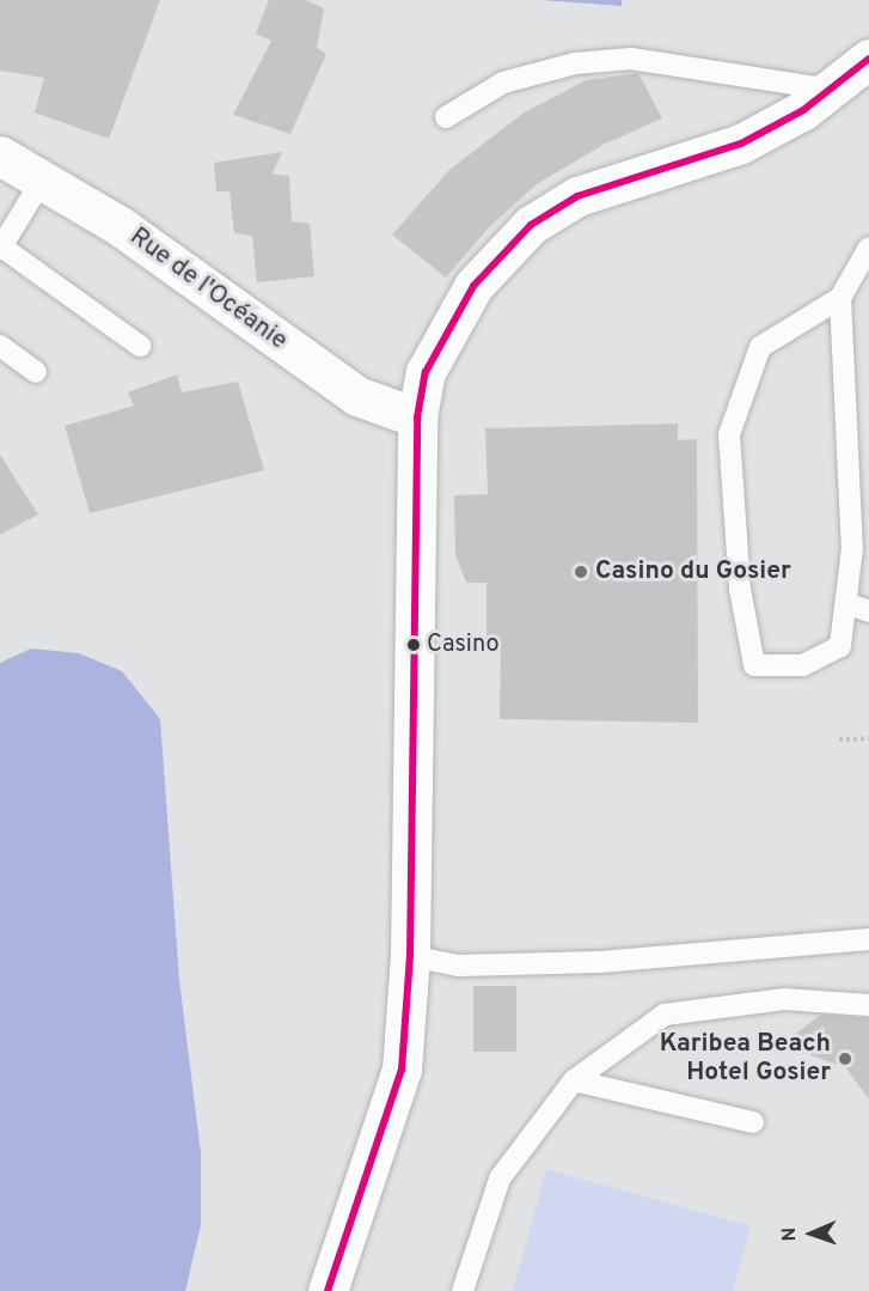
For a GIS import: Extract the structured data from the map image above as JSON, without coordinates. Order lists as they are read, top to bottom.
{
  "streets": {
    "street": ["Rue de l'Océanie"]
  },
  "places": ["Casino du Gosier", "Casino", "Karibea Beach Hotel Gosier"],
  "north": "left"
}
